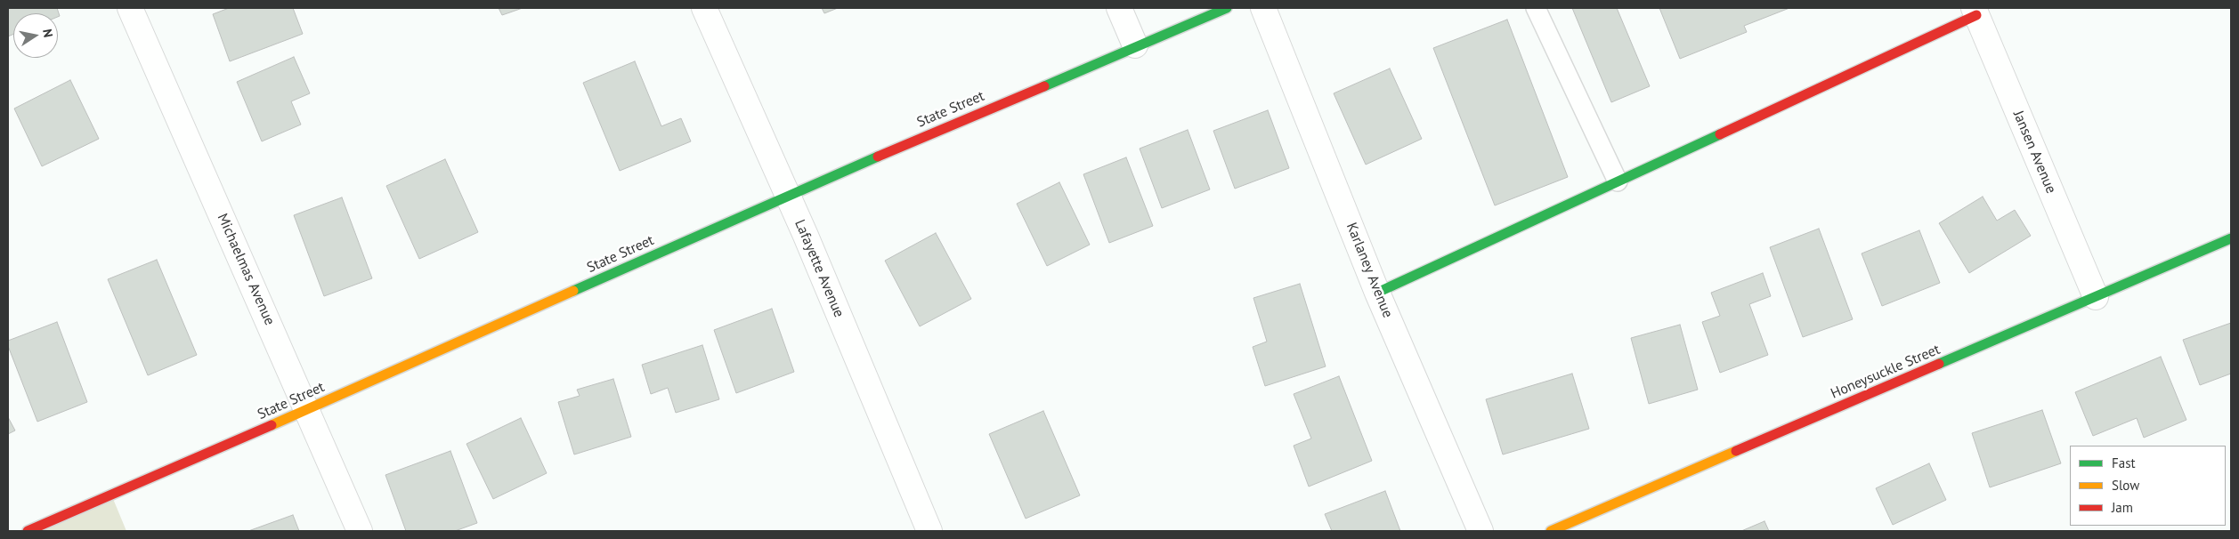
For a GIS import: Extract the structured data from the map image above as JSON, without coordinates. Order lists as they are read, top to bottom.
{
  "streets": {
    "street": [
      "State Street",
      "Jansen Avenue",
      "Lafayette Avenue",
      "Michaelmas Avenue",
      "Karlaney Avenue",
      "Honeysuckle Street"
    ]
  },
  "crossings": [
    ["State Street", "Lafayette Avenue"],
    ["State Street", "Michaelmas Avenue"],
    ["Jansen Avenue", "Honeysuckle Street"]
  ],
  "legend": ["Fast", "Slow", "Jam"],
  "north": "right"
}
